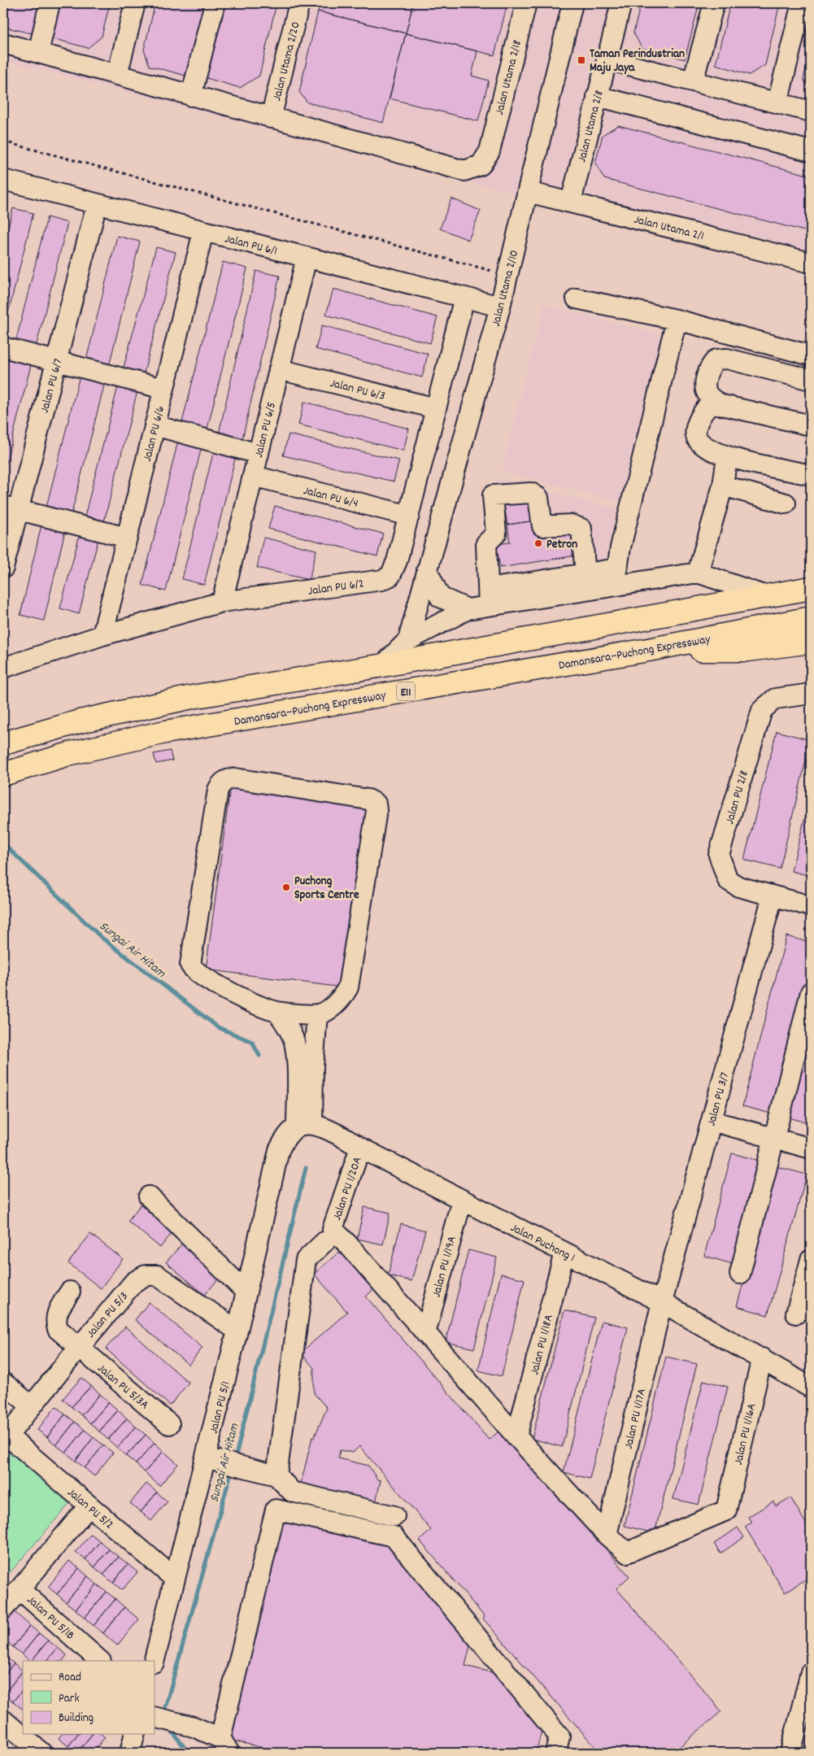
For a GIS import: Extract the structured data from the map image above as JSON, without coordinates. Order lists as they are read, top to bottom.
{
  "streets": {
    "highway": ["Damansara–Puchong Expressway", "E11"],
    "street": [
      "Jalan Utama 2/20",
      "Jalan Utama 2/18",
      "Jalan Utama 2/8",
      "Jalan Utama 2/1",
      "Jalan PU 6/1",
      "Jalan Utama 2/10",
      "Jalan PU 6/7",
      "Jalan PU 6/3",
      "Jalan PU 6/5",
      "Jalan PU 6/6",
      "Jalan PU 6/4",
      "Jalan PU 6/2",
      "Jalan PU 2/8",
      "Jalan PU 3/7",
      "Jalan PU 1/20A",
      "Jalan Puchong 1",
      "Jalan PU 1/19A",
      "Jalan PU 5/3",
      "Jalan PU 1/18A",
      "Jalan PU 5/3A",
      "Jalan PU 5/1",
      "Jalan PU 1/17A",
      "Jalan PU 1/16A",
      "Jalan PU 5/2",
      "Jalan PU 5/1B"
    ]
  },
  "crossings": [
    ["Jalan Utama 2/20", "Jalan Utama 2/18"],
    ["Jalan Utama 2/8", "Jalan Utama 2/1"],
    ["Jalan Utama 2/1", "Jalan Utama 2/10"],
    ["Jalan PU 6/1", "Jalan Utama 2/10"],
    ["Jalan PU 6/1", "Jalan PU 6/7"],
    ["Jalan PU 6/1", "Jalan PU 6/5"],
    ["Jalan PU 6/1", "Jalan PU 6/6"],
    ["Jalan PU 6/1", "Jalan PU 6/2"],
    ["Jalan PU 6/3", "Jalan PU 6/5"],
    ["Jalan PU 6/3", "Jalan PU 6/2"],
    ["Jalan PU 6/5", "Jalan PU 6/4"],
    ["Jalan PU 6/5", "Jalan PU 6/2"],
    ["Jalan PU 6/6", "Jalan PU 6/2"],
    ["Jalan PU 6/4", "Jalan PU 6/2"],
    ["Jalan PU 2/8", "Jalan PU 3/7"],
    ["Jalan PU 3/7", "Jalan Puchong 1"],
    ["Jalan PU 3/7", "Jalan PU 1/17A"],
    ["Jalan PU 1/20A", "Jalan Puchong 1"],
    ["Jalan Puchong 1", "Jalan PU 1/19A"],
    ["Jalan Puchong 1", "Jalan PU 1/18A"],
    ["Jalan Puchong 1", "Jalan PU 5/1"],
    ["Jalan Puchong 1", "Jalan PU 1/17A"],
    ["Jalan Puchong 1", "Jalan PU 1/16A"],
    ["Jalan PU 5/3", "Jalan PU 5/3A"],
    ["Jalan PU 5/3", "Jalan PU 5/1"],
    ["Jalan PU 5/3", "Jalan PU 5/2"],
    ["Jalan PU 5/1", "Jalan PU 5/2"],
    ["Jalan PU 1/17A", "Jalan PU 1/16A"]
  ],
  "water": ["Sungai Air Hitam"],
  "places": {
    "transit": ["Taman Perindustrian Maju Jaya"],
    "other": ["Petron", "Puchong Sports Centre"]
  },
  "legend": ["Road", "Park", "Building"]
}
